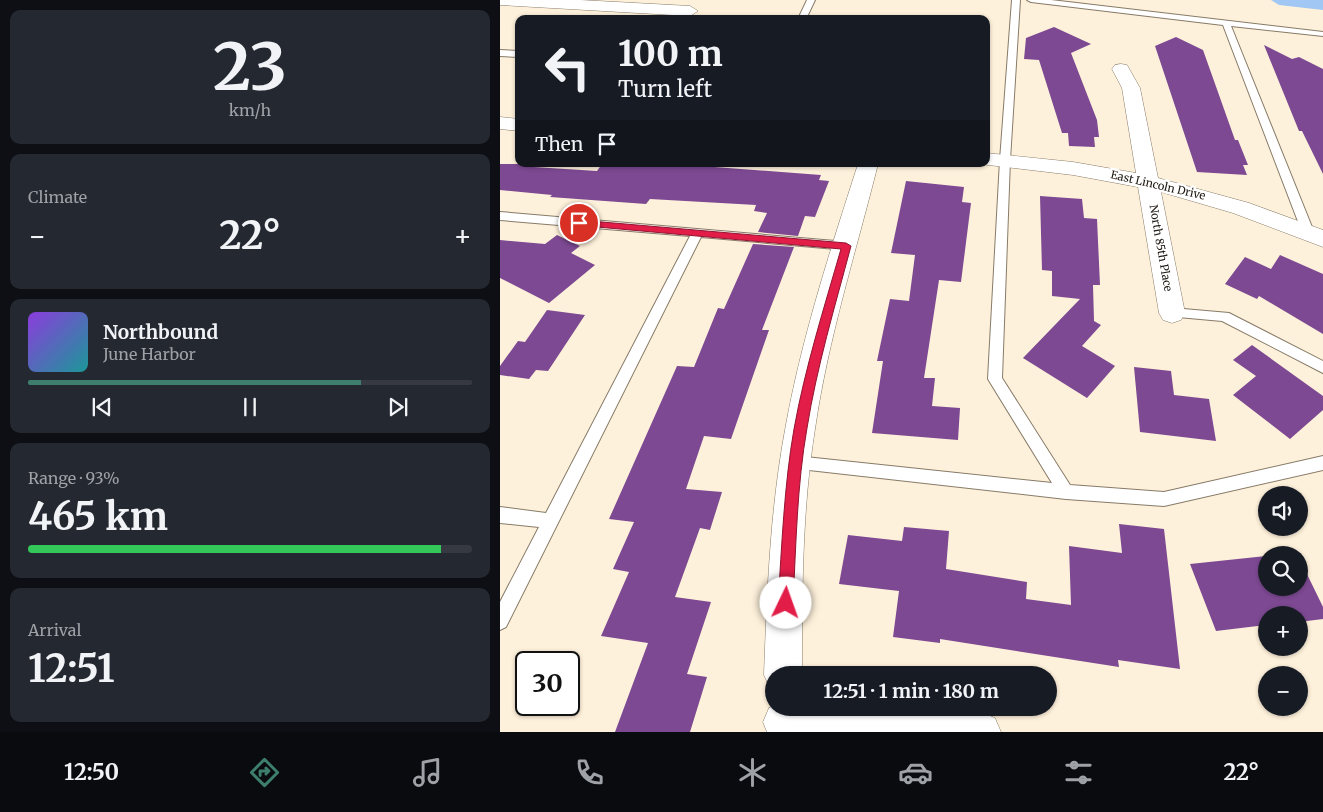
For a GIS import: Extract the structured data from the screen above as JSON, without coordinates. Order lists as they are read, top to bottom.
{
  "streets": {
    "street": ["East Lincoln Drive", "North 85th Place"]
  },
  "crossings": [
    ["East Lincoln Drive", "North 85th Place"]
  ],
  "page": {
    "tile": [
      ["23", "km/h"],
      "Climate",
      ["Range · 93%", "465 km"],
      ["Arrival", "12:51"]
    ],
    "turn": ["100 m", "Turn left"],
    "then": "Then",
    "heat": ["−", "22°", "+"],
    "song": ["Northbound", "June Harbor"],
    "map_buttons": ["+", "−"],
    "limit": "30",
    "trip": "12:51 · 1 min · 180 m",
    "tabs": ["12:50", "22°"]
  }
}
